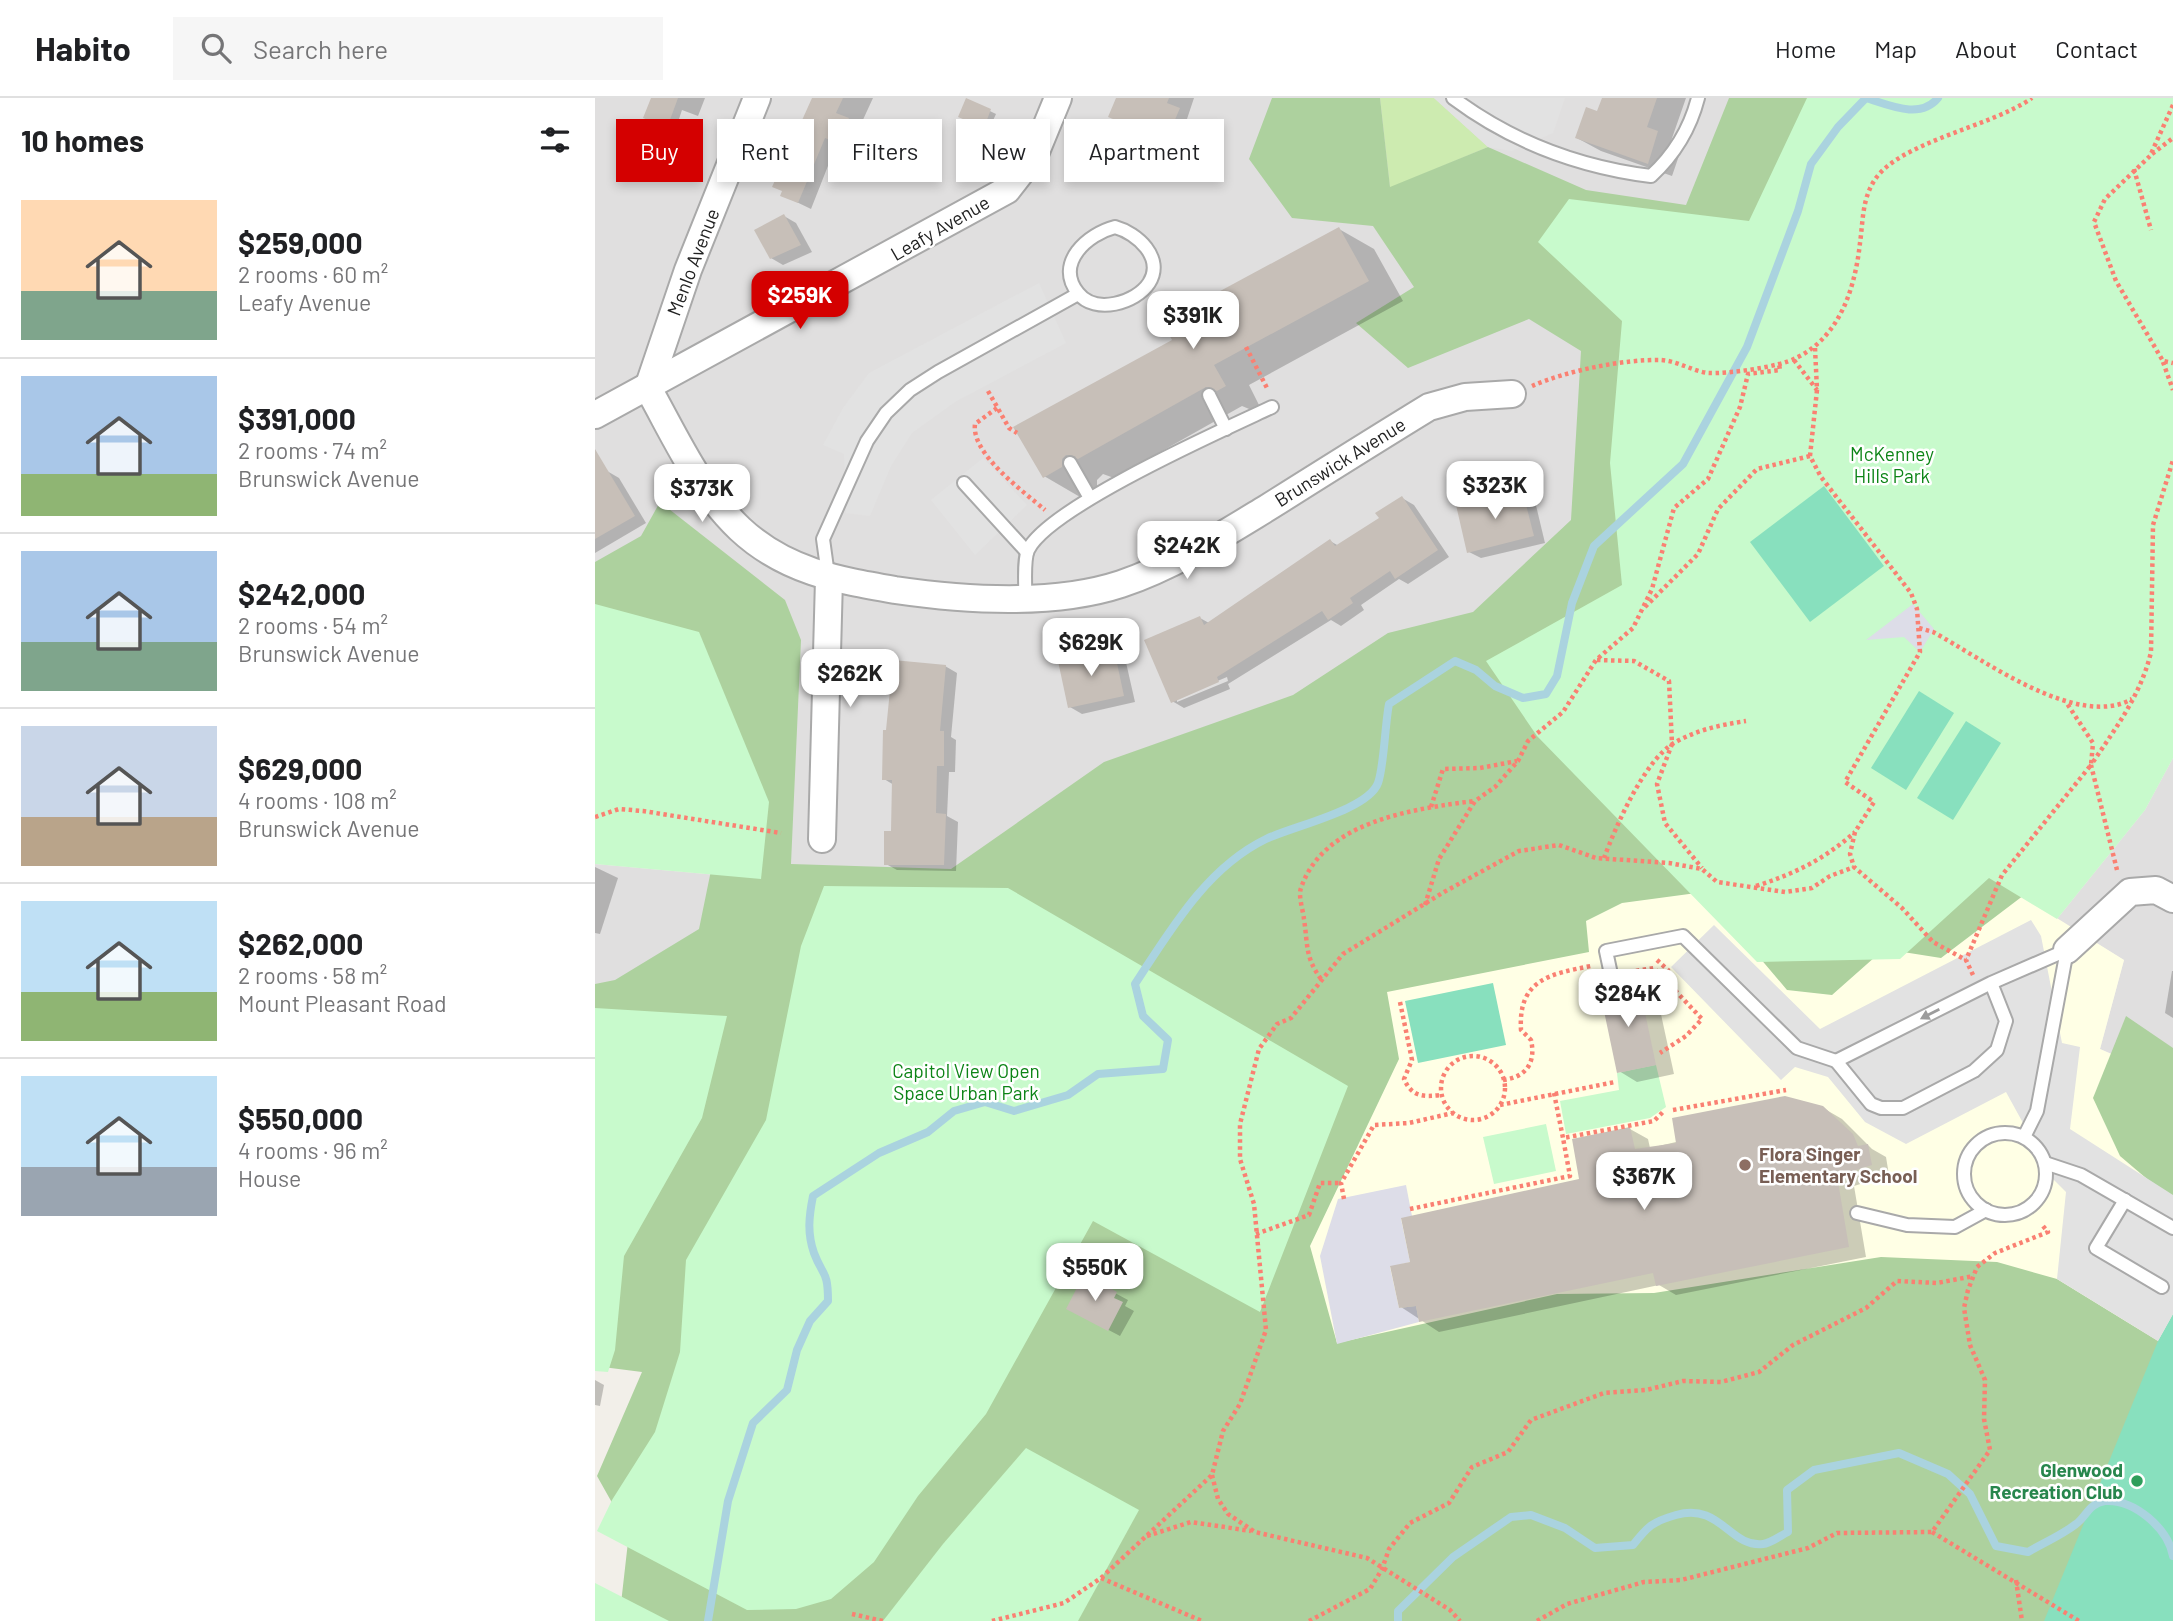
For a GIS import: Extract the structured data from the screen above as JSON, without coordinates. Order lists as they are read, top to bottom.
{
  "streets": {
    "street": ["Leafy Avenue", "Menlo Avenue", "Brunswick Avenue"]
  },
  "crossings": [
    ["Leafy Avenue", "Menlo Avenue"],
    ["Leafy Avenue", "Brunswick Avenue"],
    ["Menlo Avenue", "Brunswick Avenue"]
  ],
  "parks": ["McKenney Hills Park", "Capitol View Open Space Urban Park"],
  "places": ["Flora Singer Elementary School", "Glenwood Recreation Club"],
  "page": {
    "header": "Habito",
    "search": "Search here",
    "nav": [
      "Home",
      "Map",
      "About",
      "Contact"
    ],
    "heading": "10 homes",
    "chip": [
      "Buy",
      "Rent",
      "Filters",
      "New",
      "Apartment"
    ],
    "list": [
      {
        "name": "$259,000",
        "note": "2 rooms · 60 m² · Leafy Avenue"
      },
      {
        "name": "$391,000",
        "note": "2 rooms · 74 m² · Brunswick Avenue"
      },
      {
        "name": "$242,000",
        "note": "2 rooms · 54 m² · Brunswick Avenue"
      },
      {
        "name": "$629,000",
        "note": "4 rooms · 108 m² · Brunswick Avenue"
      },
      {
        "name": "$262,000",
        "note": "2 rooms · 58 m² · Mount Pleasant Road"
      },
      {
        "name": "$550,000",
        "note": "4 rooms · 96 m² · House"
      }
    ],
    "price": [
      "$259K",
      "$391K",
      "$323K",
      "$373K",
      "$242K",
      "$629K",
      "$262K",
      "$284K",
      "$367K",
      "$550K"
    ]
  }
}
